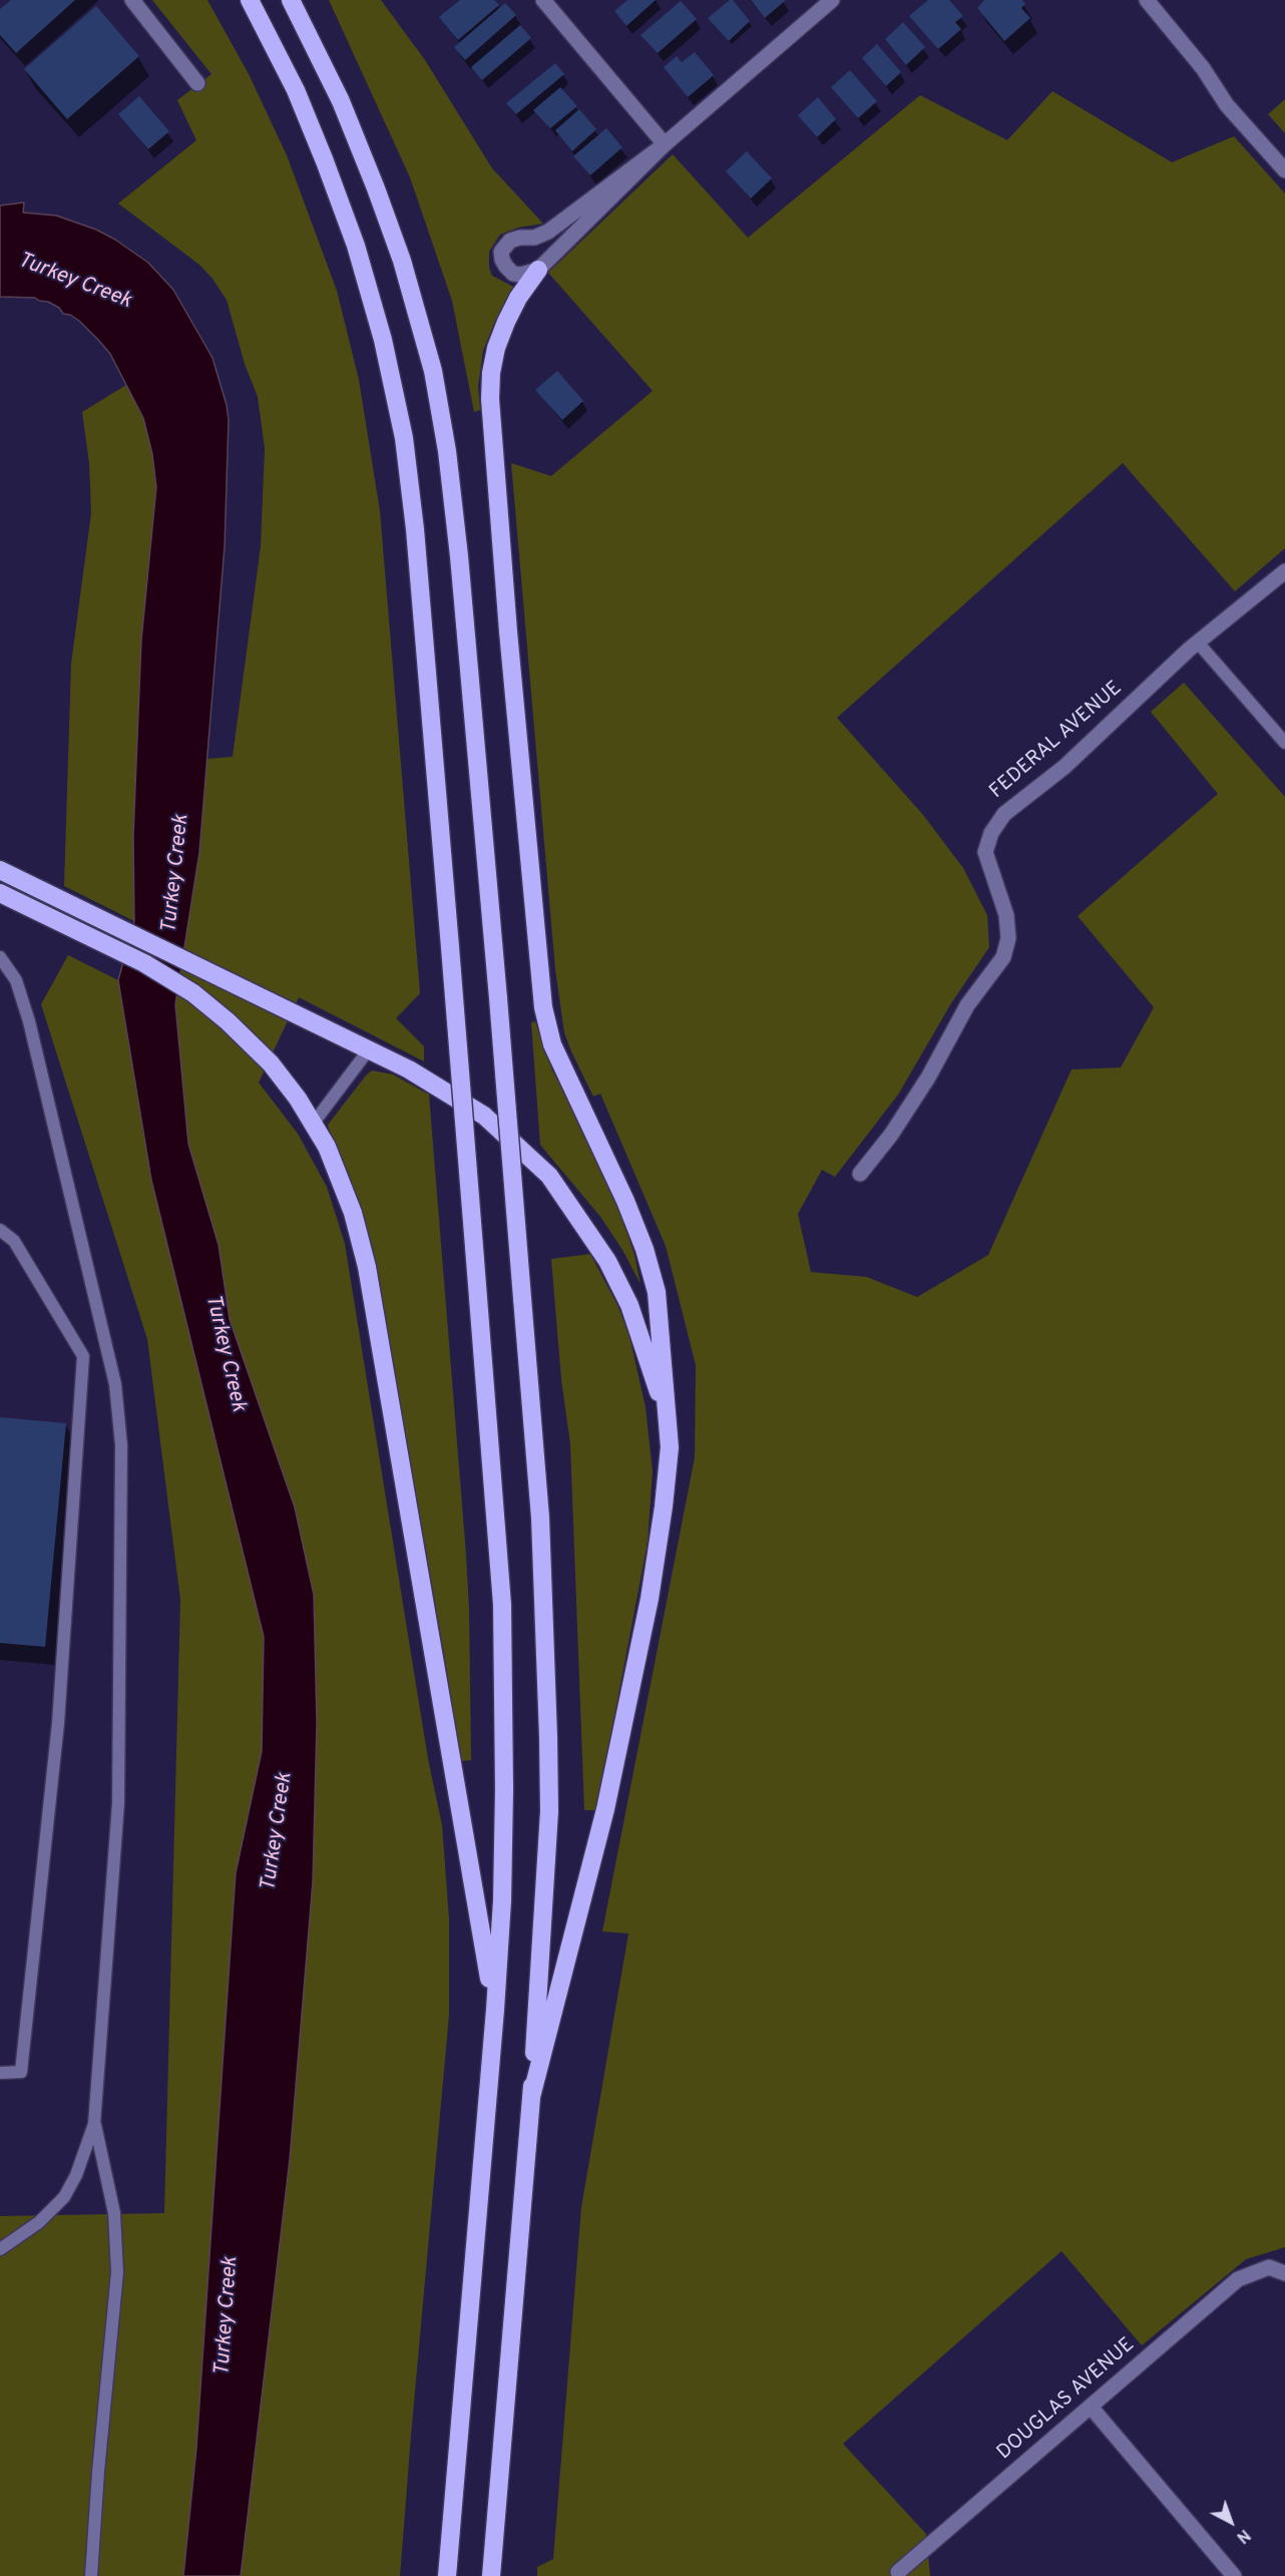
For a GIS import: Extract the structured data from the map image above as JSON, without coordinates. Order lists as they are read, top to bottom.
{
  "streets": {
    "street": ["FEDERAL AVENUE", "DOUGLAS AVENUE"]
  },
  "water": ["Turkey Creek"],
  "north": "bottom right"
}
